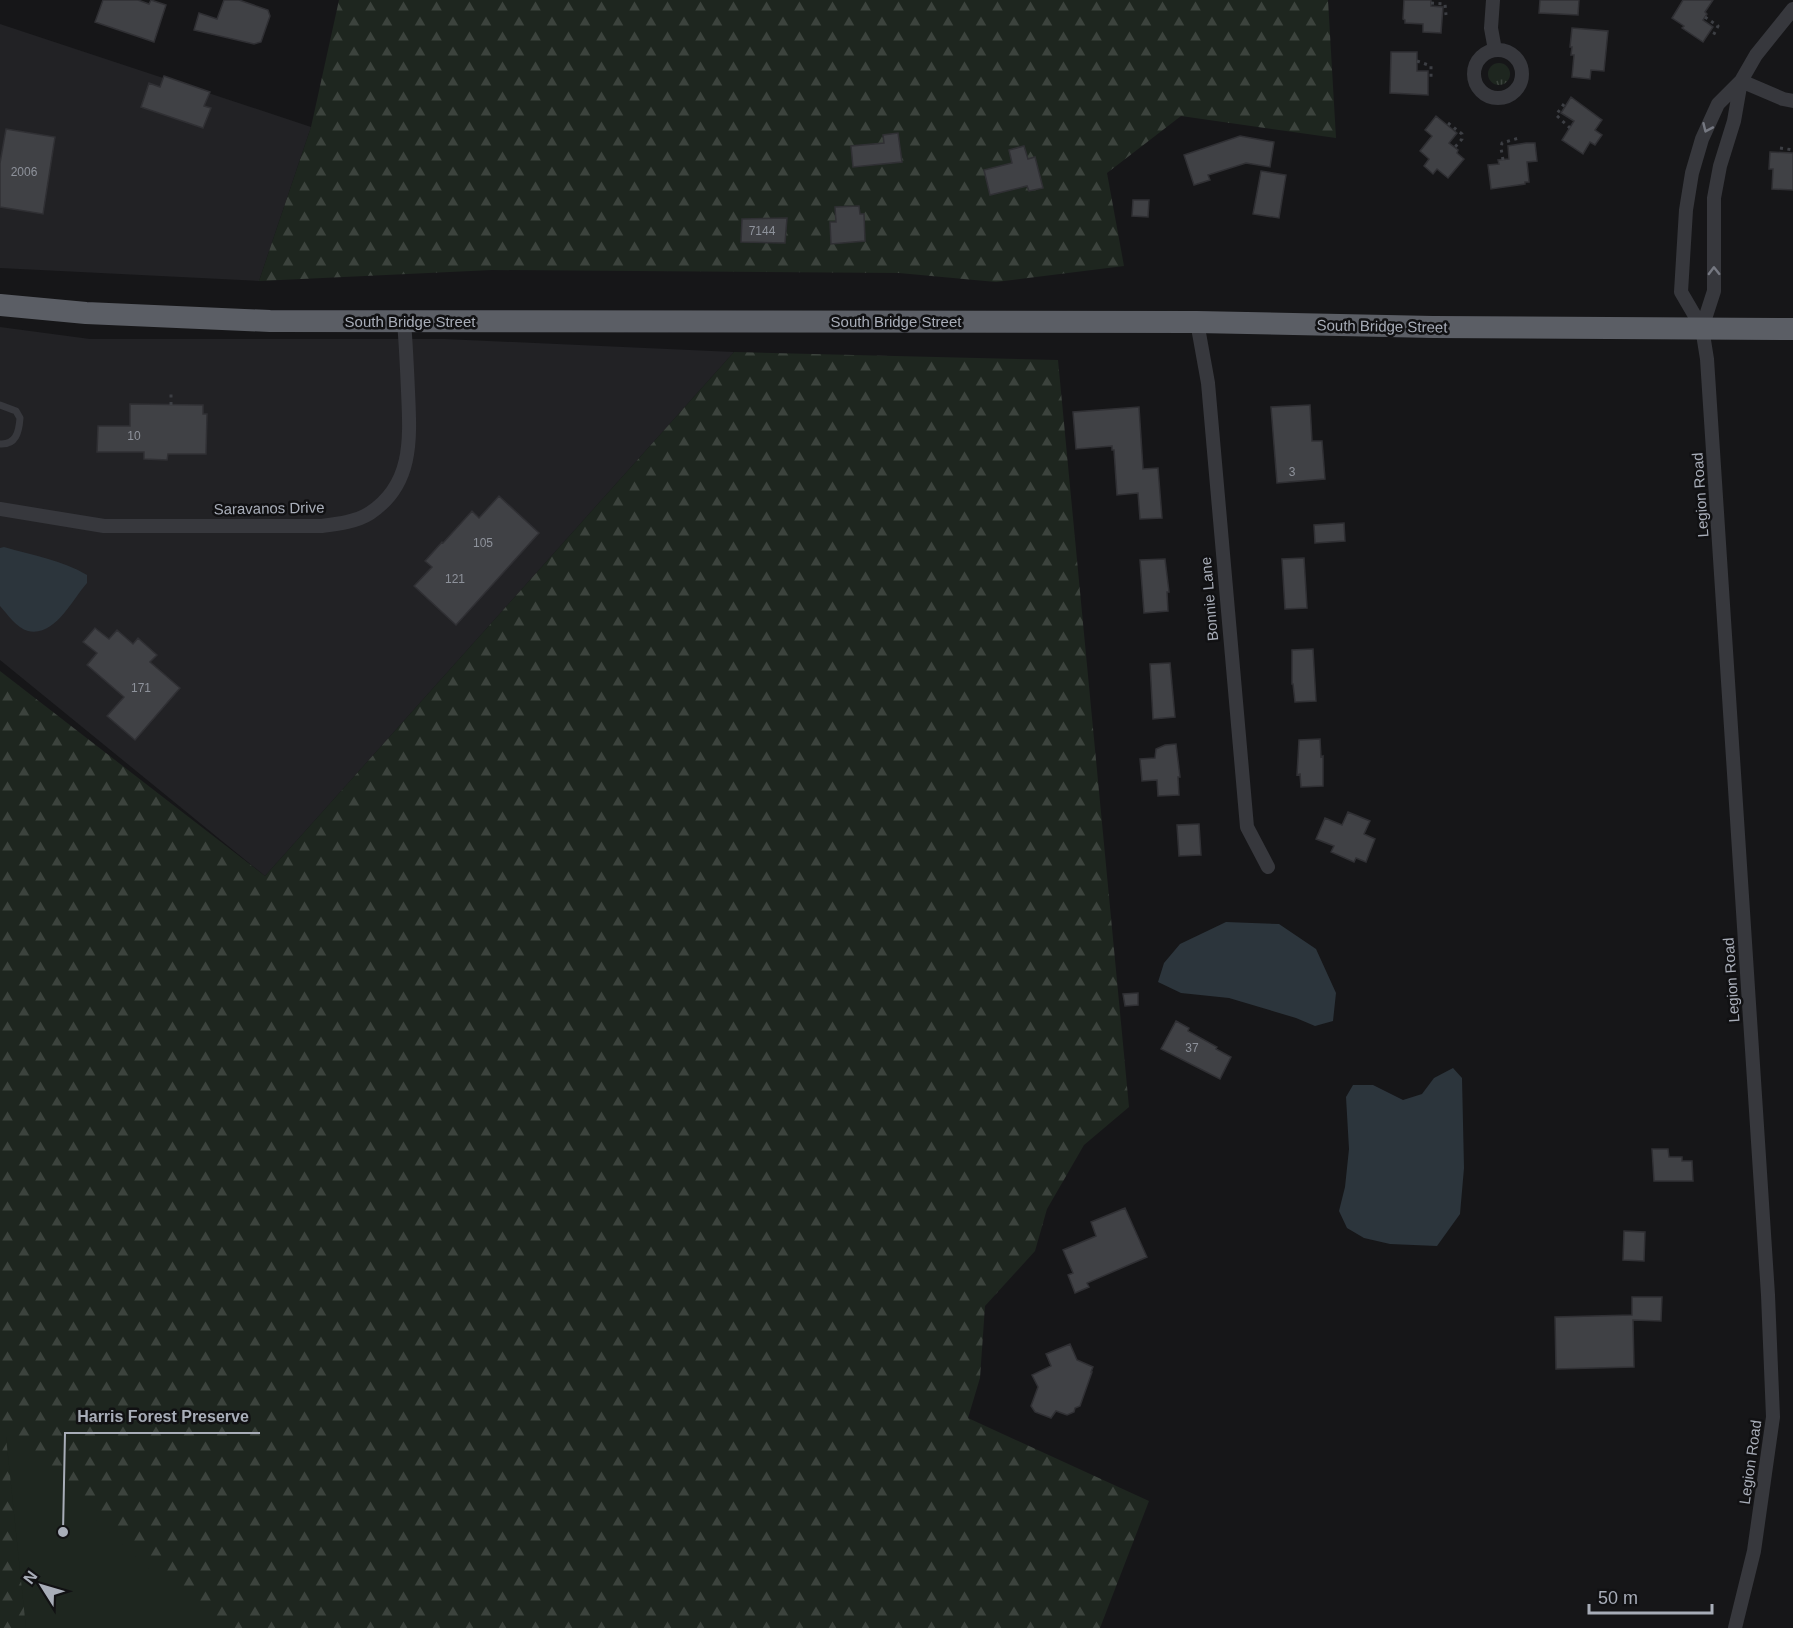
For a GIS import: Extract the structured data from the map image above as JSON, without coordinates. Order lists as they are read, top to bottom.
{
  "streets": {
    "highway": ["South Bridge Street"],
    "street": ["Legion Road", "Saravanos Drive", "Bonnie Lane"]
  },
  "crossings": [
    ["South Bridge Street", "Legion Road"],
    ["South Bridge Street", "Saravanos Drive"],
    ["South Bridge Street", "Bonnie Lane"]
  ],
  "places": ["Harris Forest Preserve"],
  "house_numbers": [
    "2006",
    "7144",
    "10",
    "3",
    "105",
    "121",
    "171",
    "37"
  ],
  "scale_bar": "50 m",
  "north": "top left"
}
